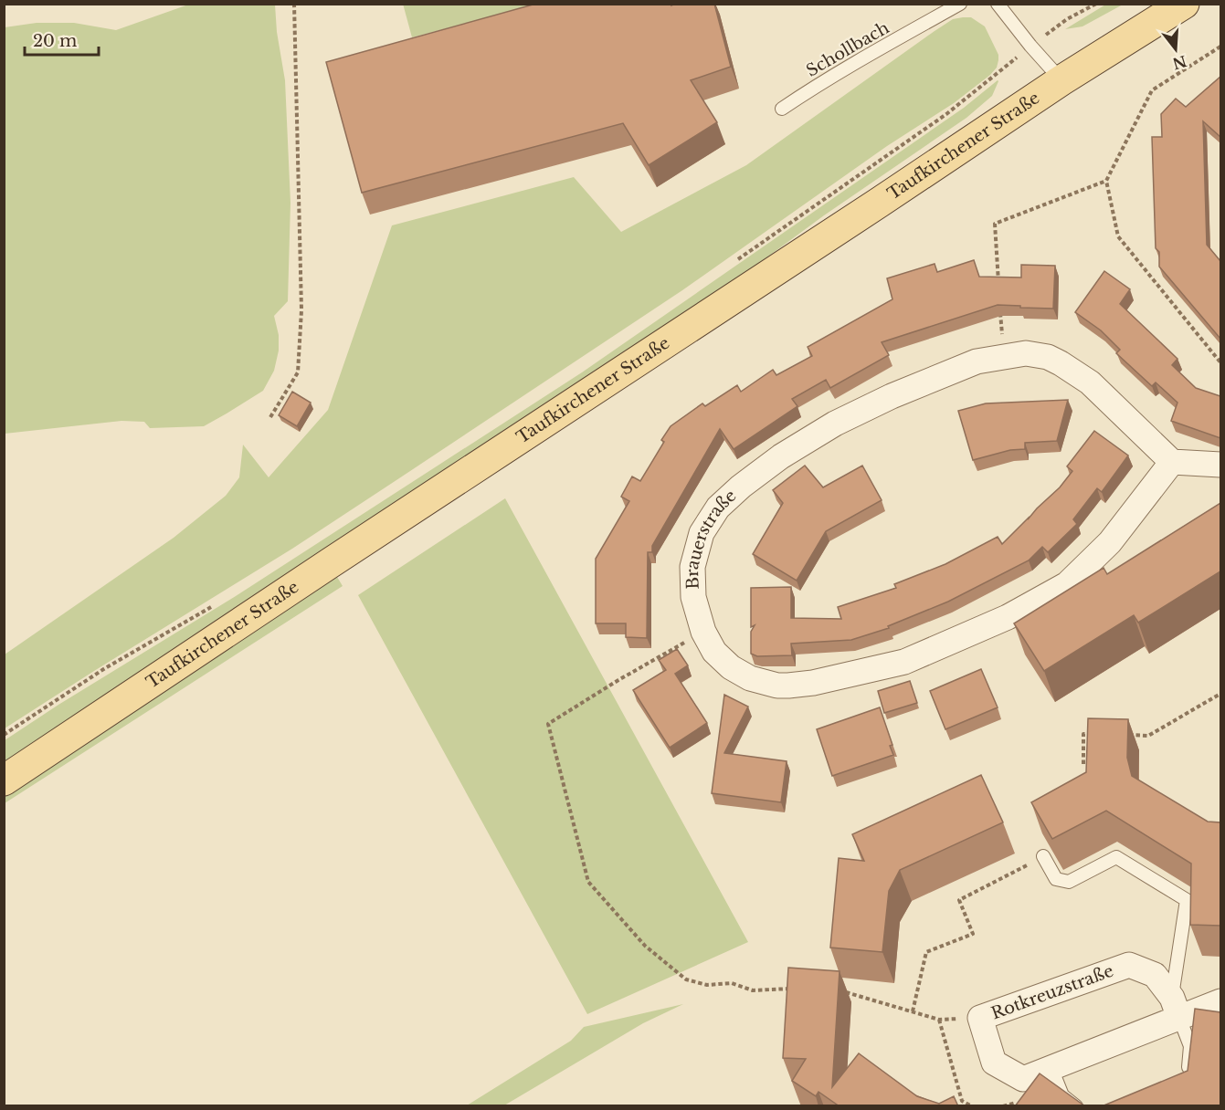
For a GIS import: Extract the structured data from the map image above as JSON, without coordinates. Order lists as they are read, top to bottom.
{
  "streets": {
    "main road": ["Taufkirchener Straße"],
    "street": ["Brauerstraße", "Rotkreuzstraße"],
    "lane": ["Schollbach"]
  },
  "scale_bar": "20 m",
  "north": "bottom"
}
